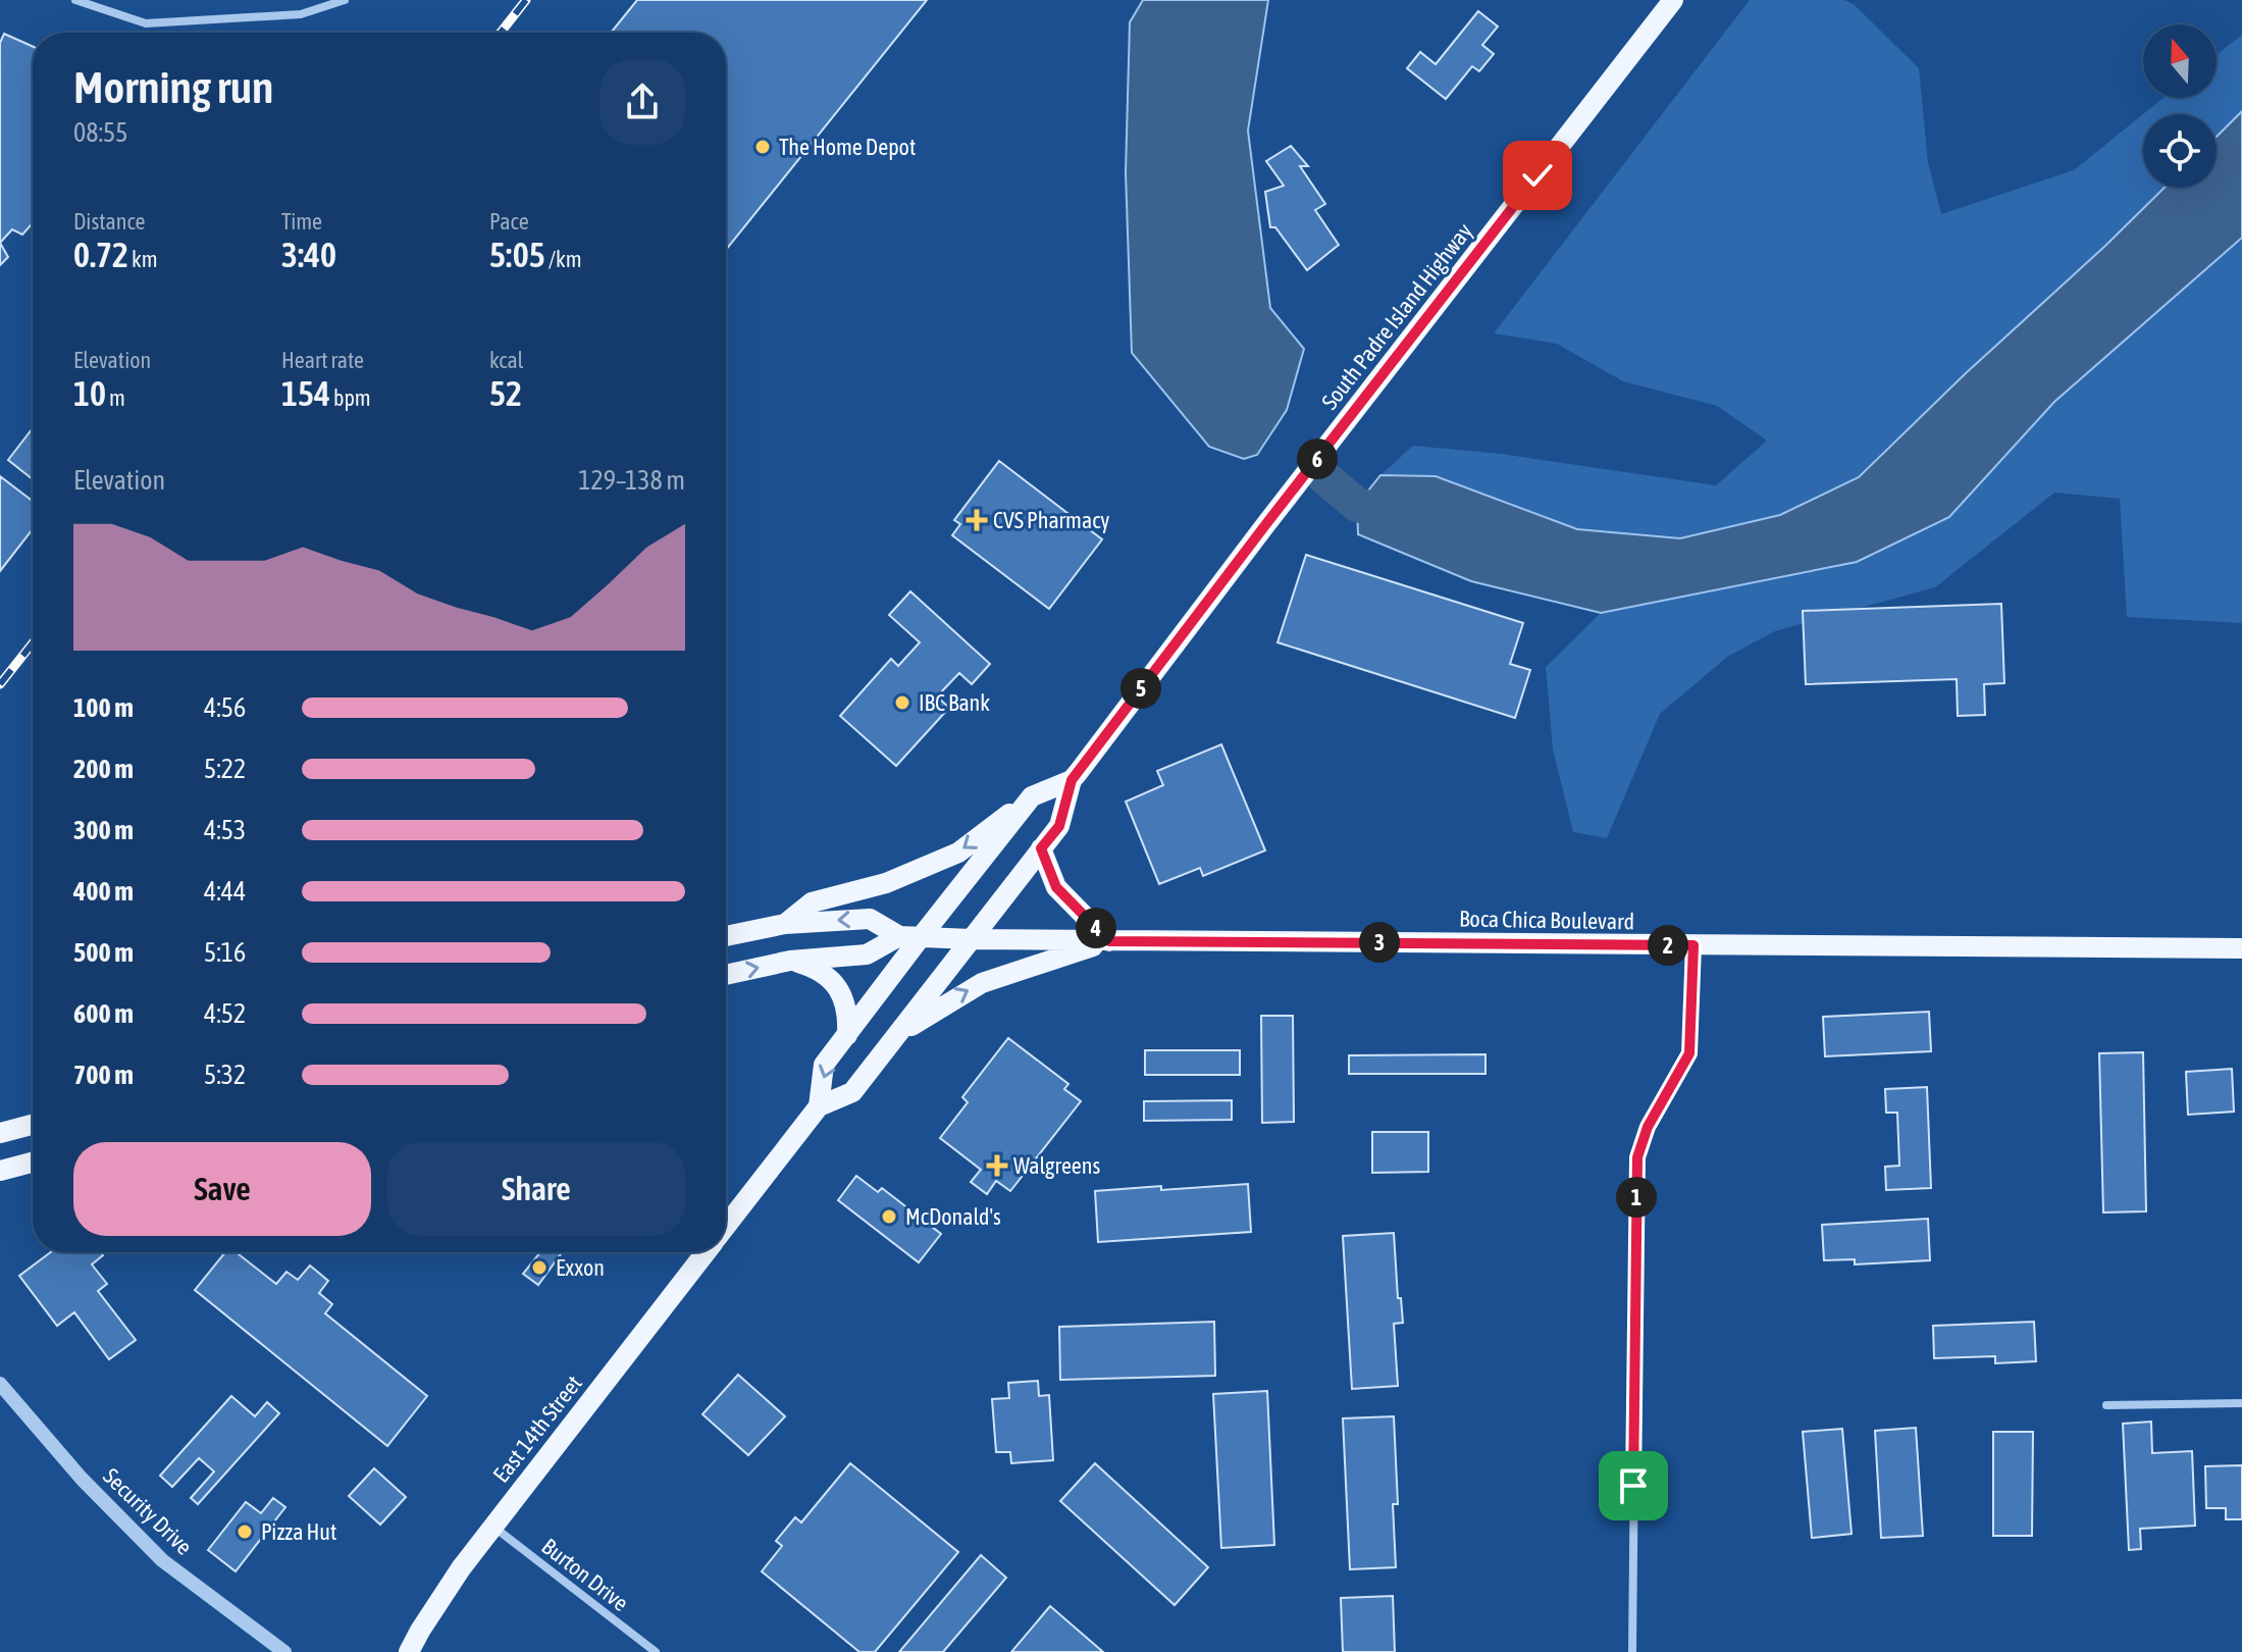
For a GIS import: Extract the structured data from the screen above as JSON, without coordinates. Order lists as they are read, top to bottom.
{
  "streets": {
    "main road": ["South Padre Island Highway", "Boca Chica Boulevard", "East 14th Street"],
    "street": ["Security Drive", "Burton Drive"]
  },
  "crossings": [
    ["South Padre Island Highway", "Boca Chica Boulevard"],
    ["South Padre Island Highway", "East 14th Street"],
    ["Boca Chica Boulevard", "East 14th Street"],
    ["East 14th Street", "Burton Drive"]
  ],
  "places": {
    "other": [
      "The Home Depot",
      "IBC Bank",
      "McDonald's",
      "Exxon",
      "Pizza Hut"
    ],
    "health": ["CVS Pharmacy", "Walgreens"]
  },
  "north": "top",
  "page": {
    "heading": ["Morning run", "08:55"],
    "stats": [
      ["Distance", "0.72 km"],
      ["Time", "3:40"],
      ["Pace", "5:05 /km"],
      ["Elevation", "10 m"],
      ["Heart rate", "154 bpm"],
      ["kcal", "52"]
    ],
    "pins": [
      "6",
      "5",
      "4",
      "3",
      "2",
      "1"
    ],
    "chart": ["Elevation", "129–138 m"],
    "list": [
      {
        "name": "100 m",
        "note": "4:56"
      },
      {
        "name": "200 m",
        "note": "5:22"
      },
      {
        "name": "300 m",
        "note": "4:53"
      },
      {
        "name": "400 m",
        "note": "4:44"
      },
      {
        "name": "500 m",
        "note": "5:16"
      },
      {
        "name": "600 m",
        "note": "4:52"
      },
      {
        "name": "700 m",
        "note": "5:32"
      }
    ],
    "buttons": ["Save", "Share"]
  }
}
